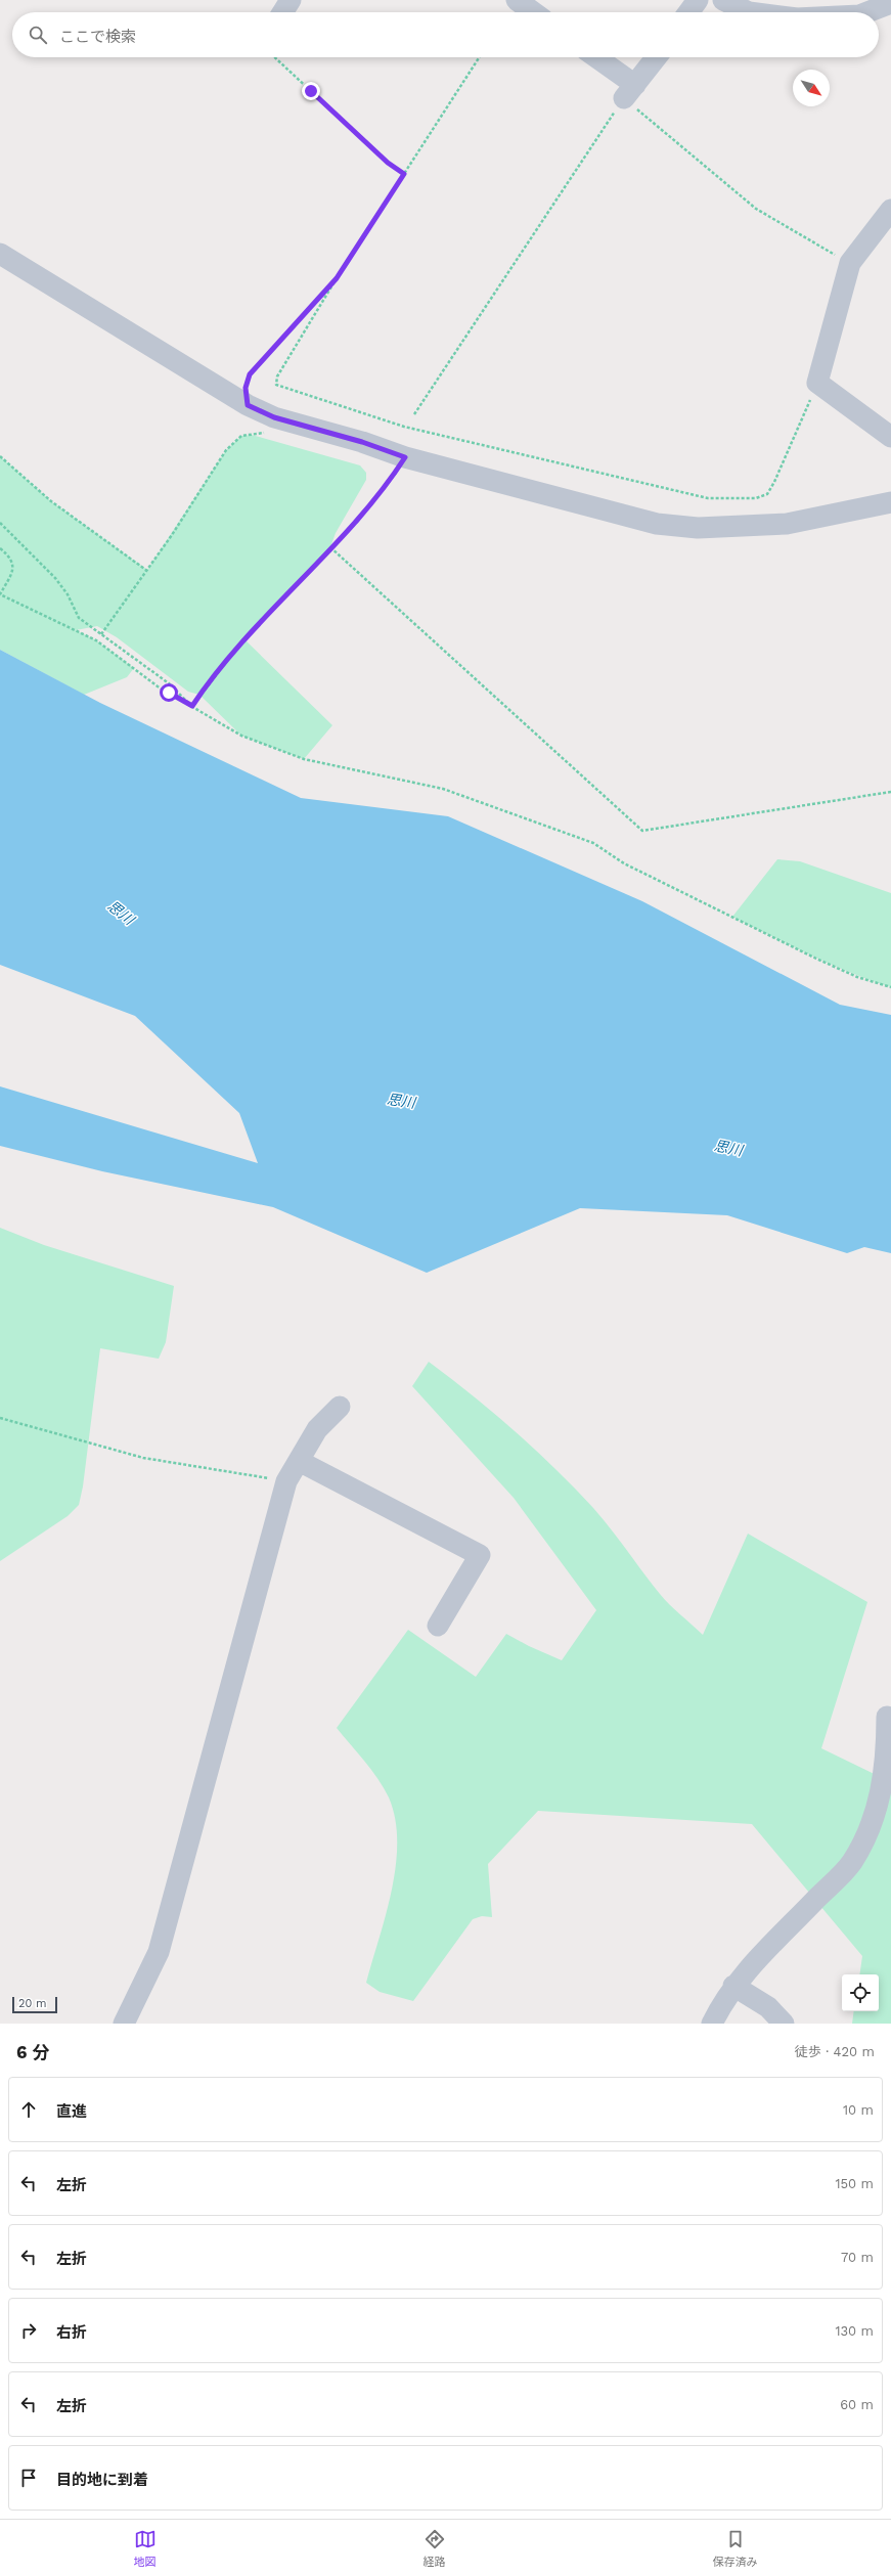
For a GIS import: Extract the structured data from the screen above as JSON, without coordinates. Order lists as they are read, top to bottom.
{
  "water": ["思川"],
  "scale_bar": "20 m",
  "north": "bottom right",
  "page": {
    "search": "ここで検索",
    "scale": "20 m",
    "heading": ["6 分", "徒歩 · 420 m"],
    "list": [
      ["直進", "10 m"],
      ["左折", "150 m"],
      ["左折", "70 m"],
      ["右折", "130 m"],
      ["左折", "60 m"],
      "目的地に到着"
    ],
    "nav": ["地図", "経路", "保存済み"]
  }
}
